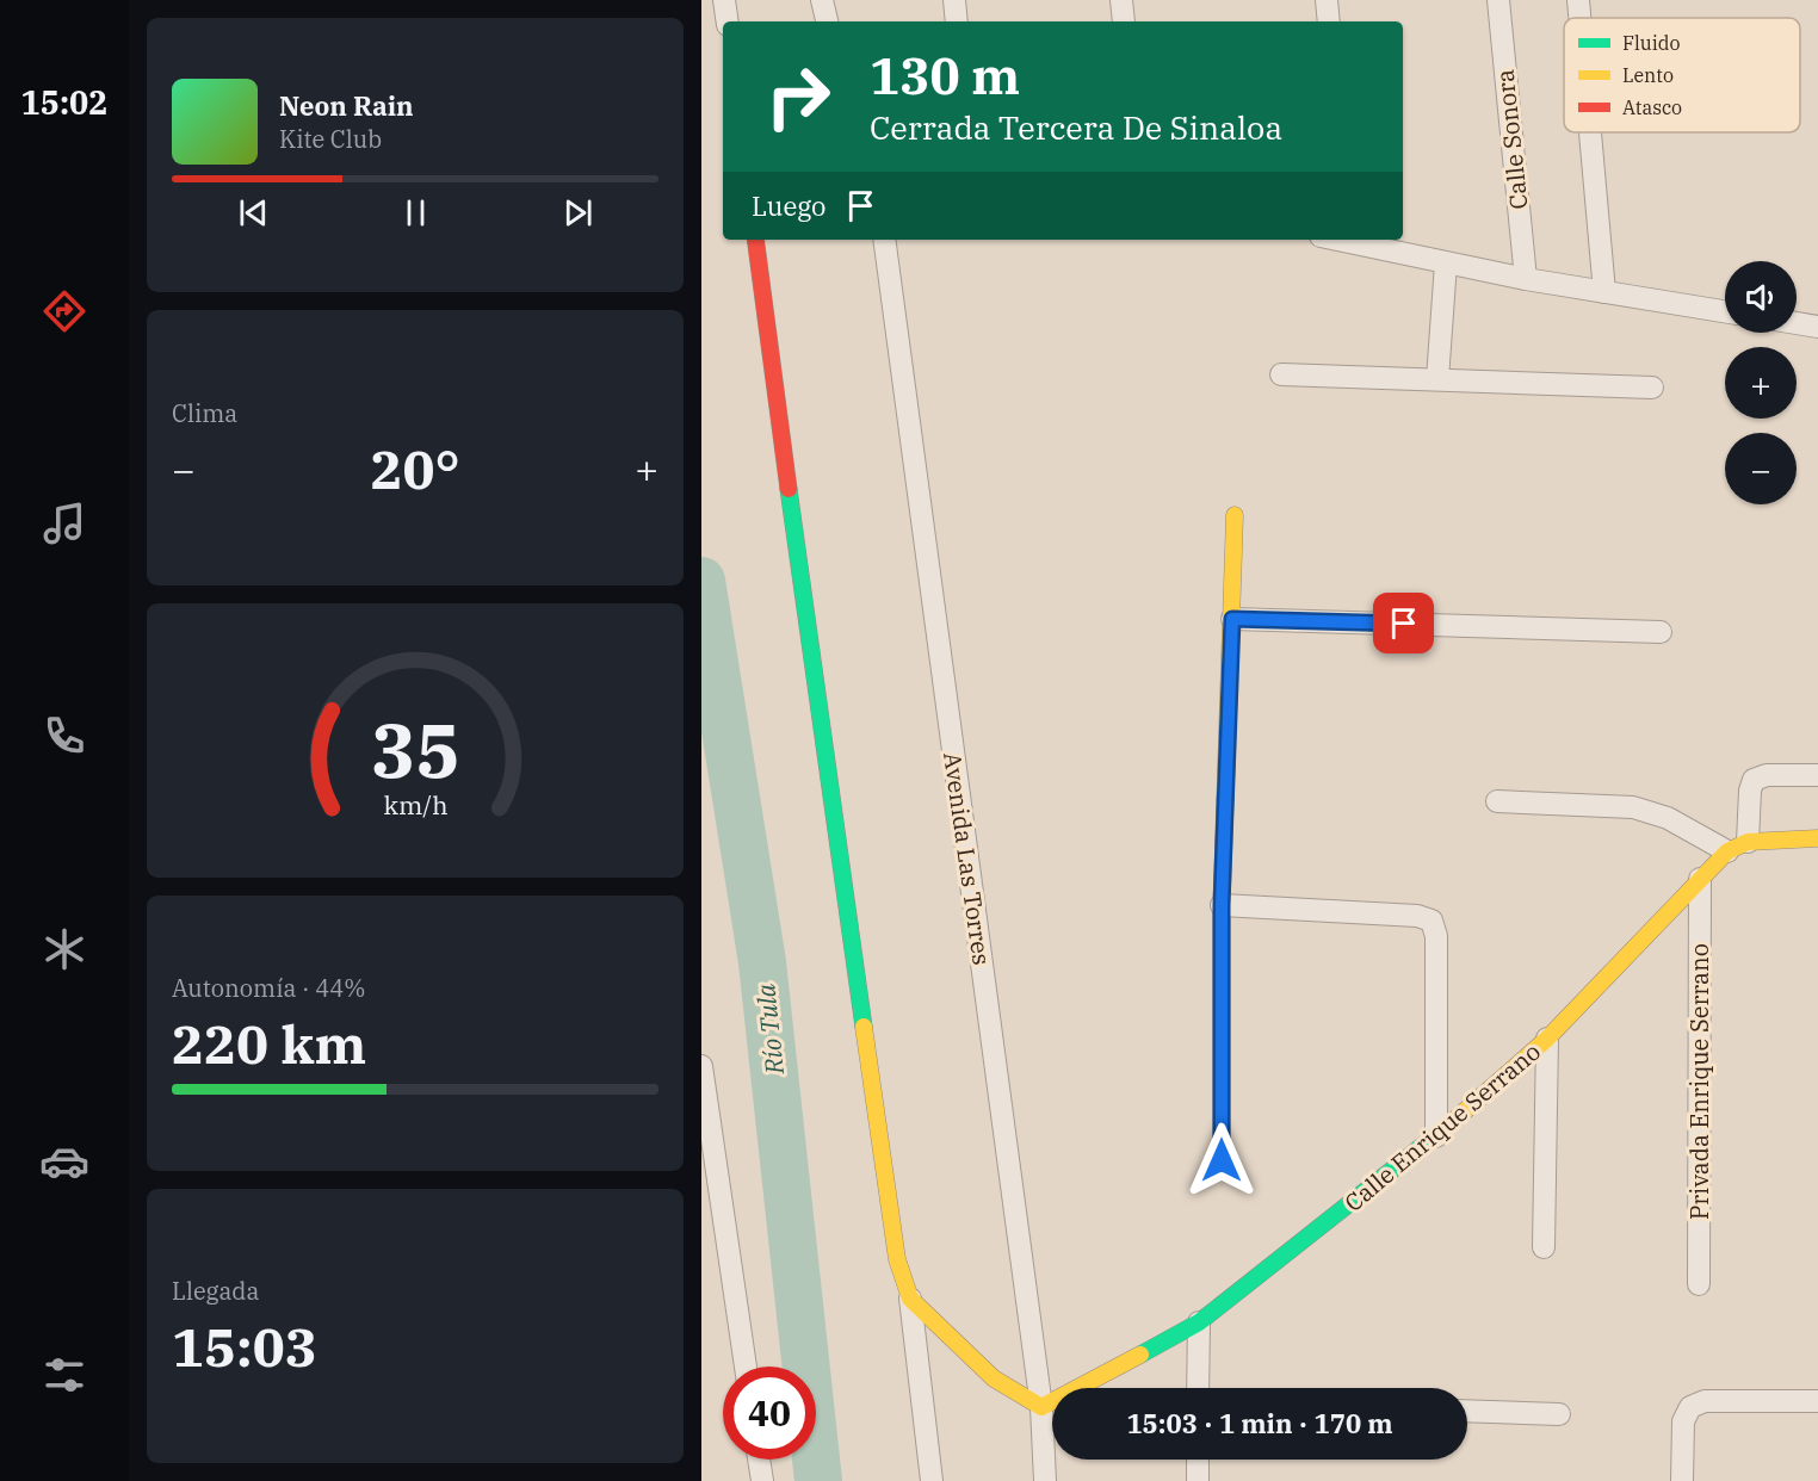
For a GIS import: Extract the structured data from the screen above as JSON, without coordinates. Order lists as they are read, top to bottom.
{
  "streets": {
    "street": [
      "Calle Sonora",
      "Avenida Las Torres",
      "Privada Enrique Serrano",
      "Calle Enrique Serrano"
    ]
  },
  "crossings": [
    ["Avenida Las Torres", "Calle Enrique Serrano"],
    ["Privada Enrique Serrano", "Calle Enrique Serrano"]
  ],
  "water": ["Río Tula"],
  "legend": ["Fluido", "Lento", "Atasco"],
  "page": {
    "tabs": "15:02",
    "turn": ["130 m", "Cerrada Tercera De Sinaloa"],
    "song": ["Neon Rain", "Kite Club"],
    "then": "Luego",
    "map_buttons": ["+", "−"],
    "tile": [
      "Clima",
      ["Autonomía · 44%", "220 km"],
      ["Llegada", "15:03"]
    ],
    "heat": ["−", "20°", "+"],
    "limit": "40",
    "trip": "15:03 · 1 min · 170 m",
    "gauge": ["35", "km/h"]
  }
}
